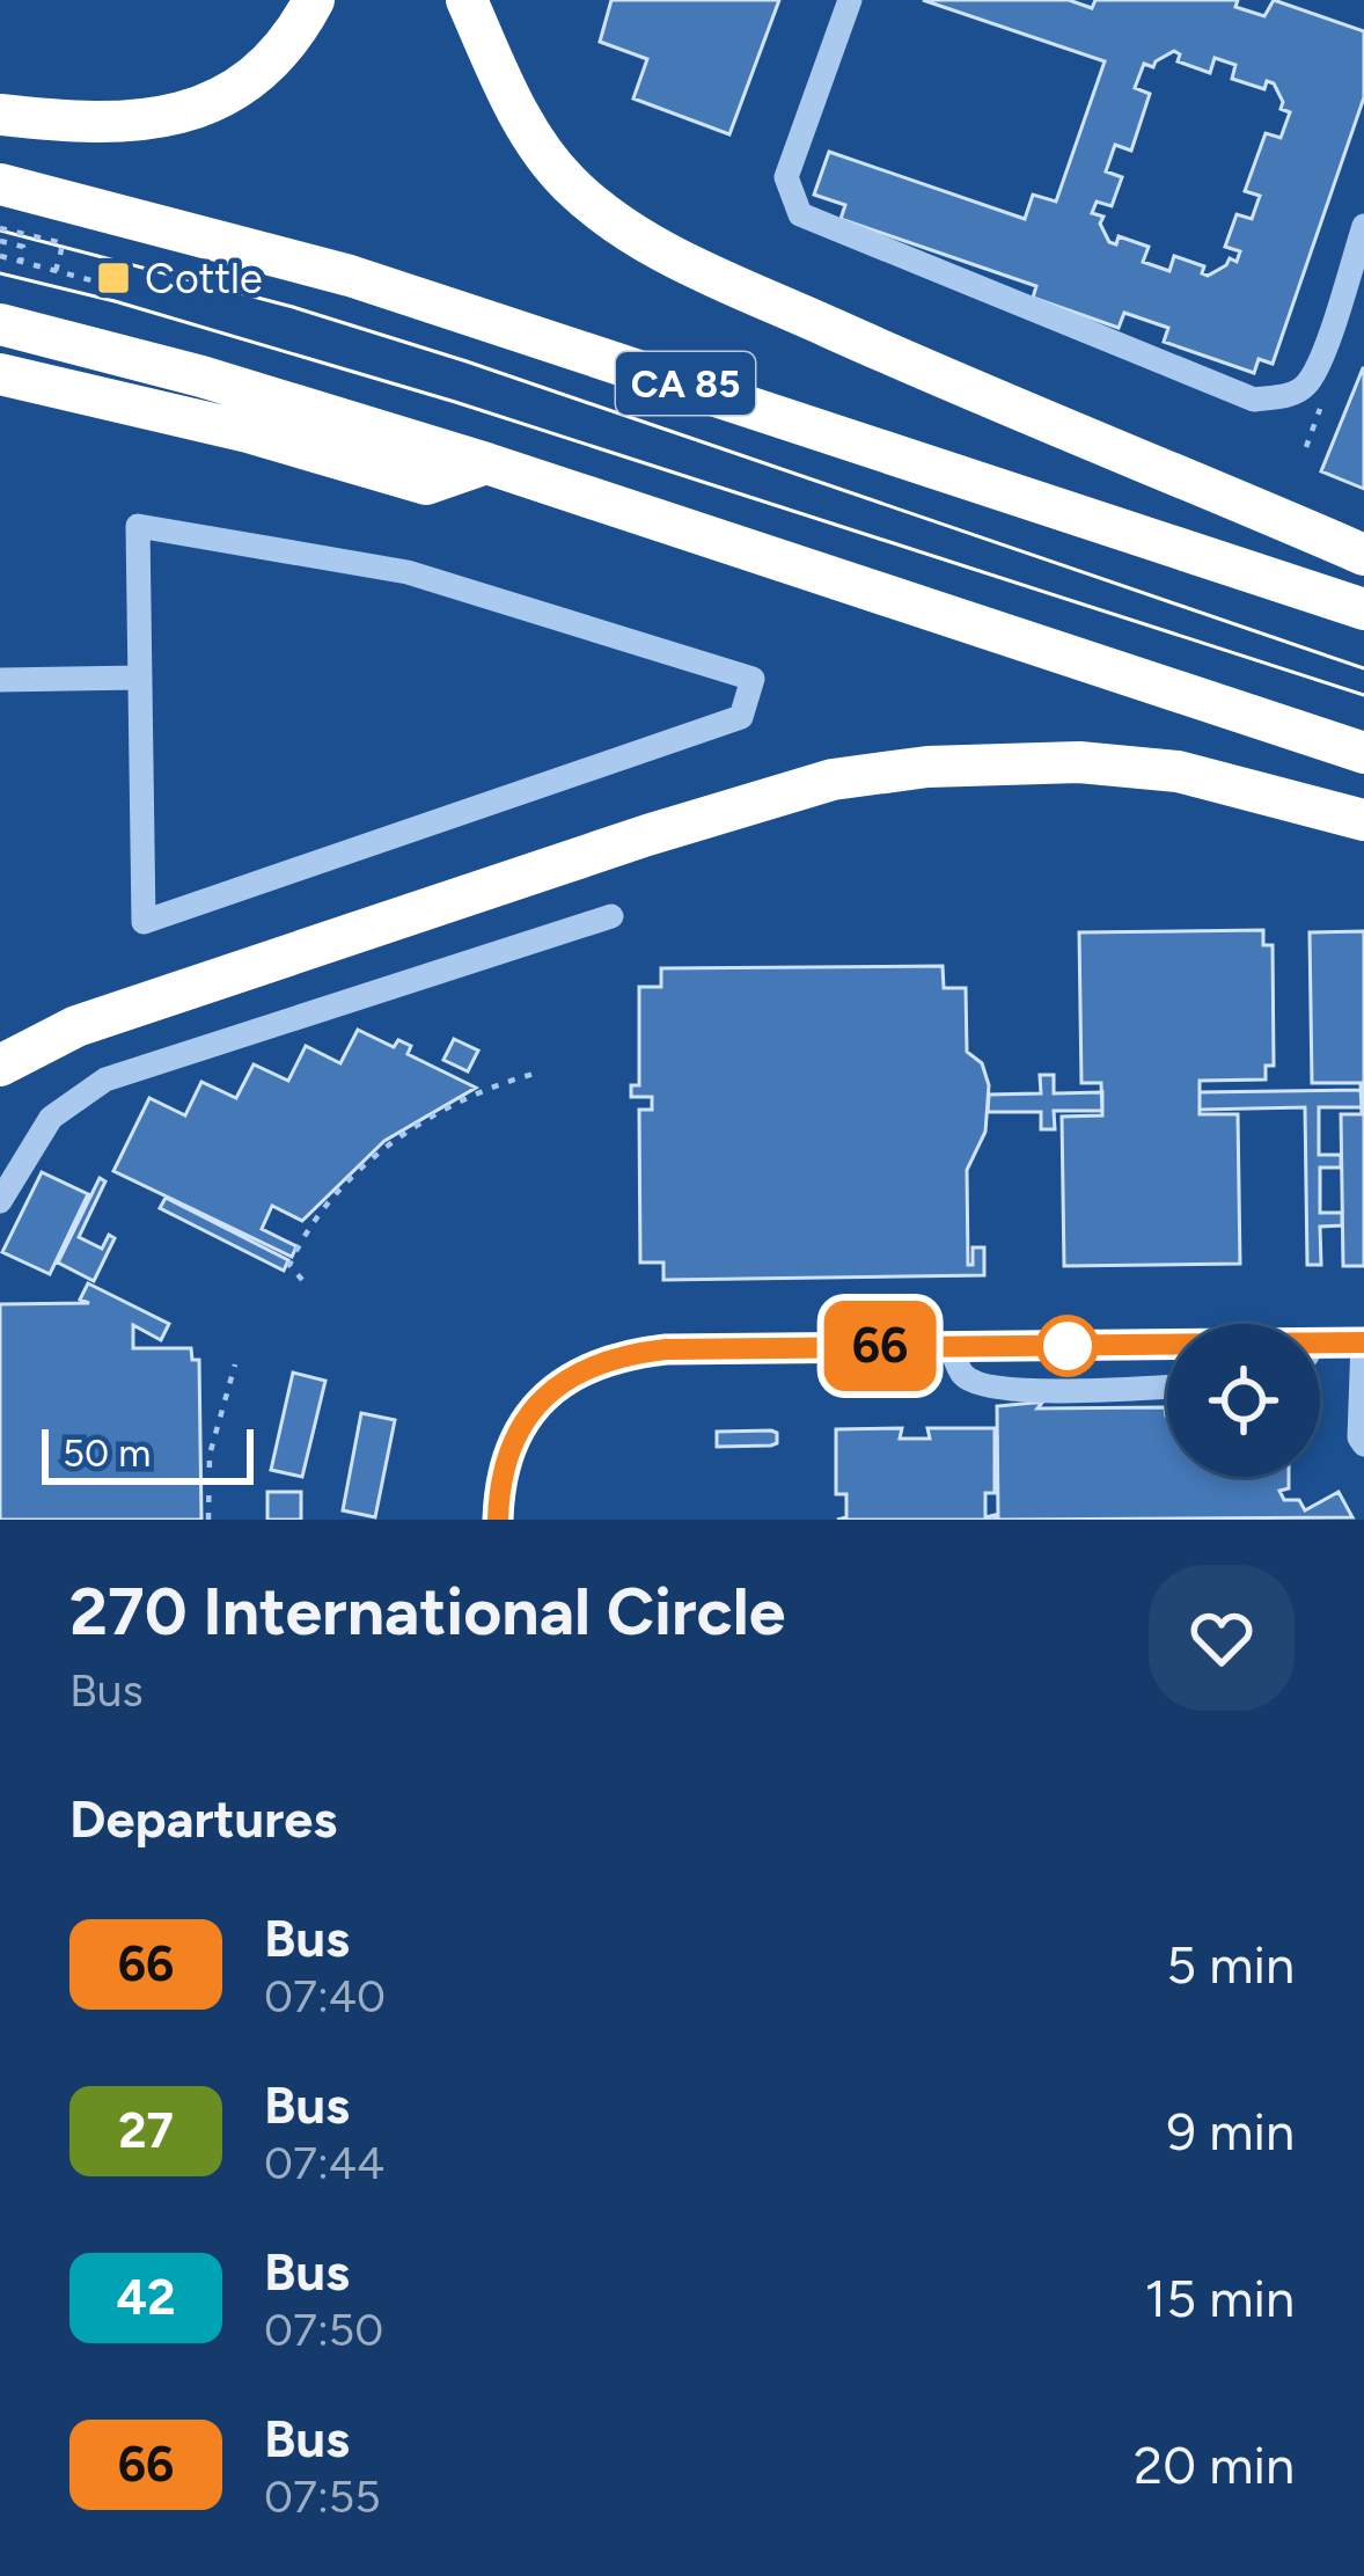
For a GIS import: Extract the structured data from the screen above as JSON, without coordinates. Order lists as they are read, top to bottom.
{
  "streets": {
    "highway": ["CA 85"]
  },
  "places": {
    "transit": ["Cottle"]
  },
  "lines": ["bus line 66"],
  "scale_bar": "50 m",
  "page": {
    "on_map": "66",
    "scale": "50 m",
    "heading": [
      ["270 International Circle", "Bus"],
      "Departures"
    ],
    "list": [
      {
        "mark": "66",
        "name": "Bus",
        "note": "07:40",
        "value": "5 min"
      },
      {
        "mark": "27",
        "name": "Bus",
        "note": "07:44",
        "value": "9 min"
      },
      {
        "mark": "42",
        "name": "Bus",
        "note": "07:50",
        "value": "15 min"
      },
      {
        "mark": "66",
        "name": "Bus",
        "note": "07:55",
        "value": "20 min"
      }
    ]
  }
}
